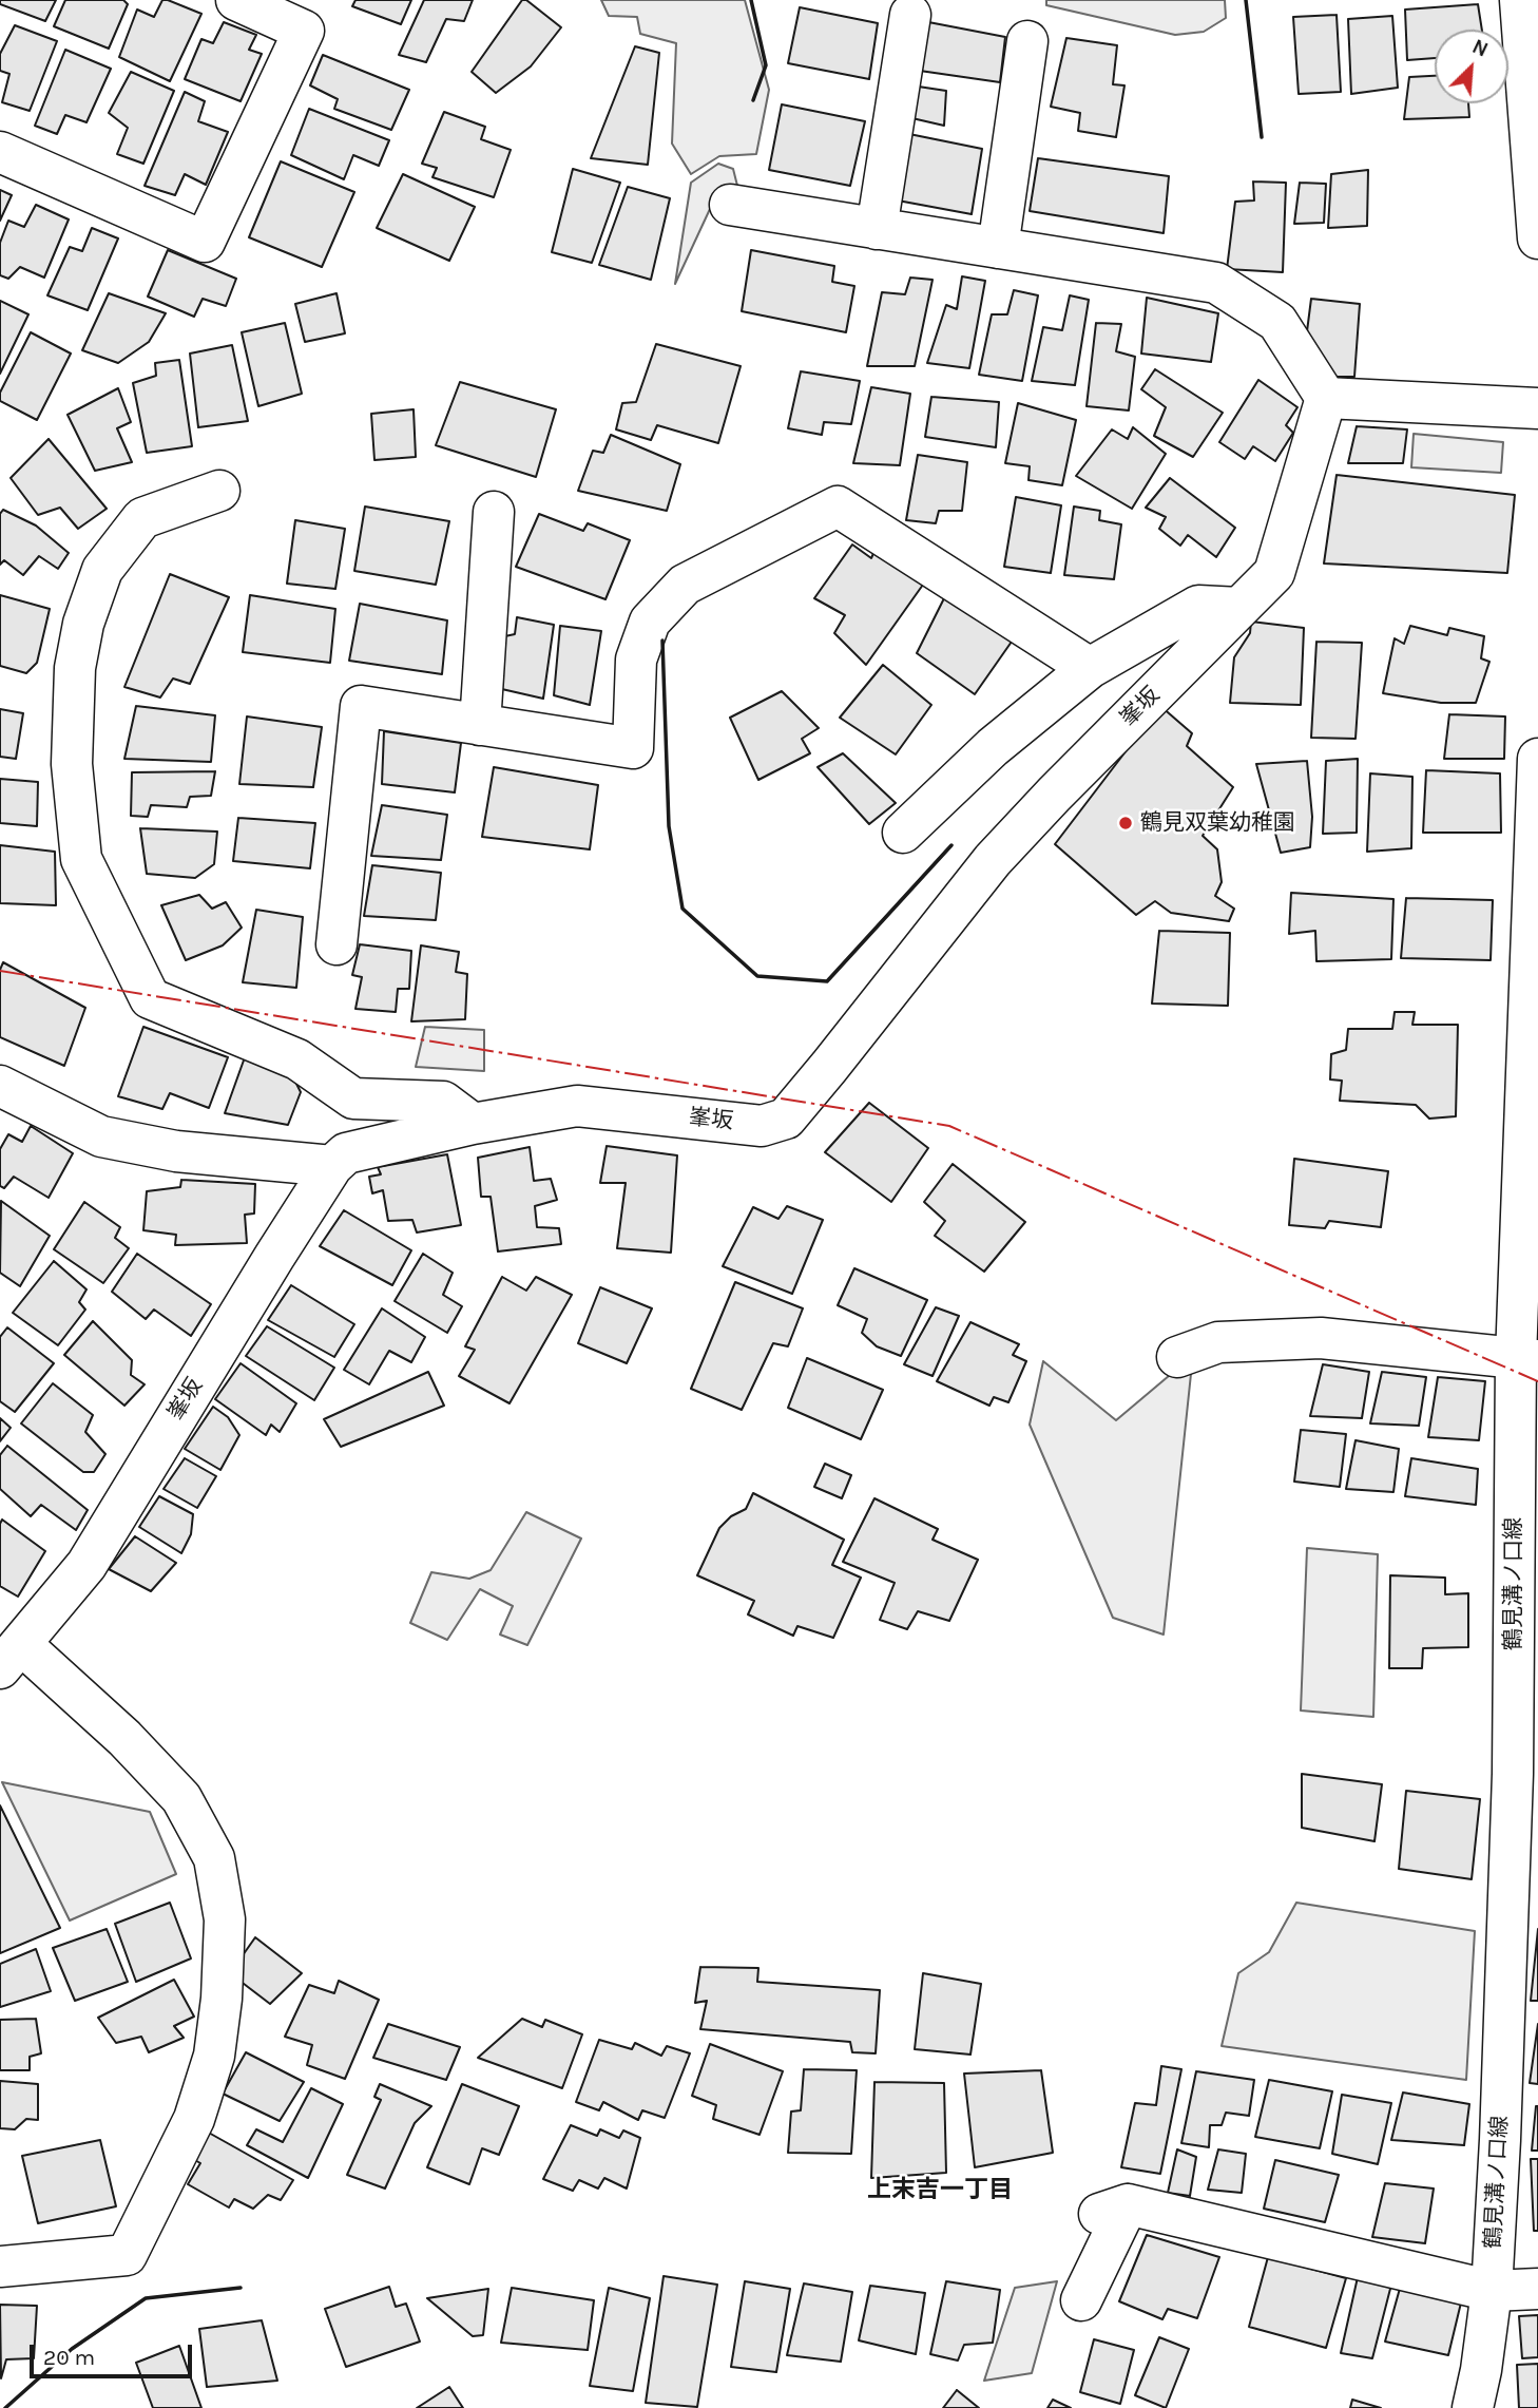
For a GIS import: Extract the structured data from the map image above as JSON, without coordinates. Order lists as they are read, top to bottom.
{
  "streets": {
    "street": ["峯坂", "鶴見溝ノ口線"]
  },
  "districts": ["上末吉一丁目"],
  "places": ["鶴見双葉幼稚園"],
  "scale_bar": "20 m",
  "north": "top right"
}
